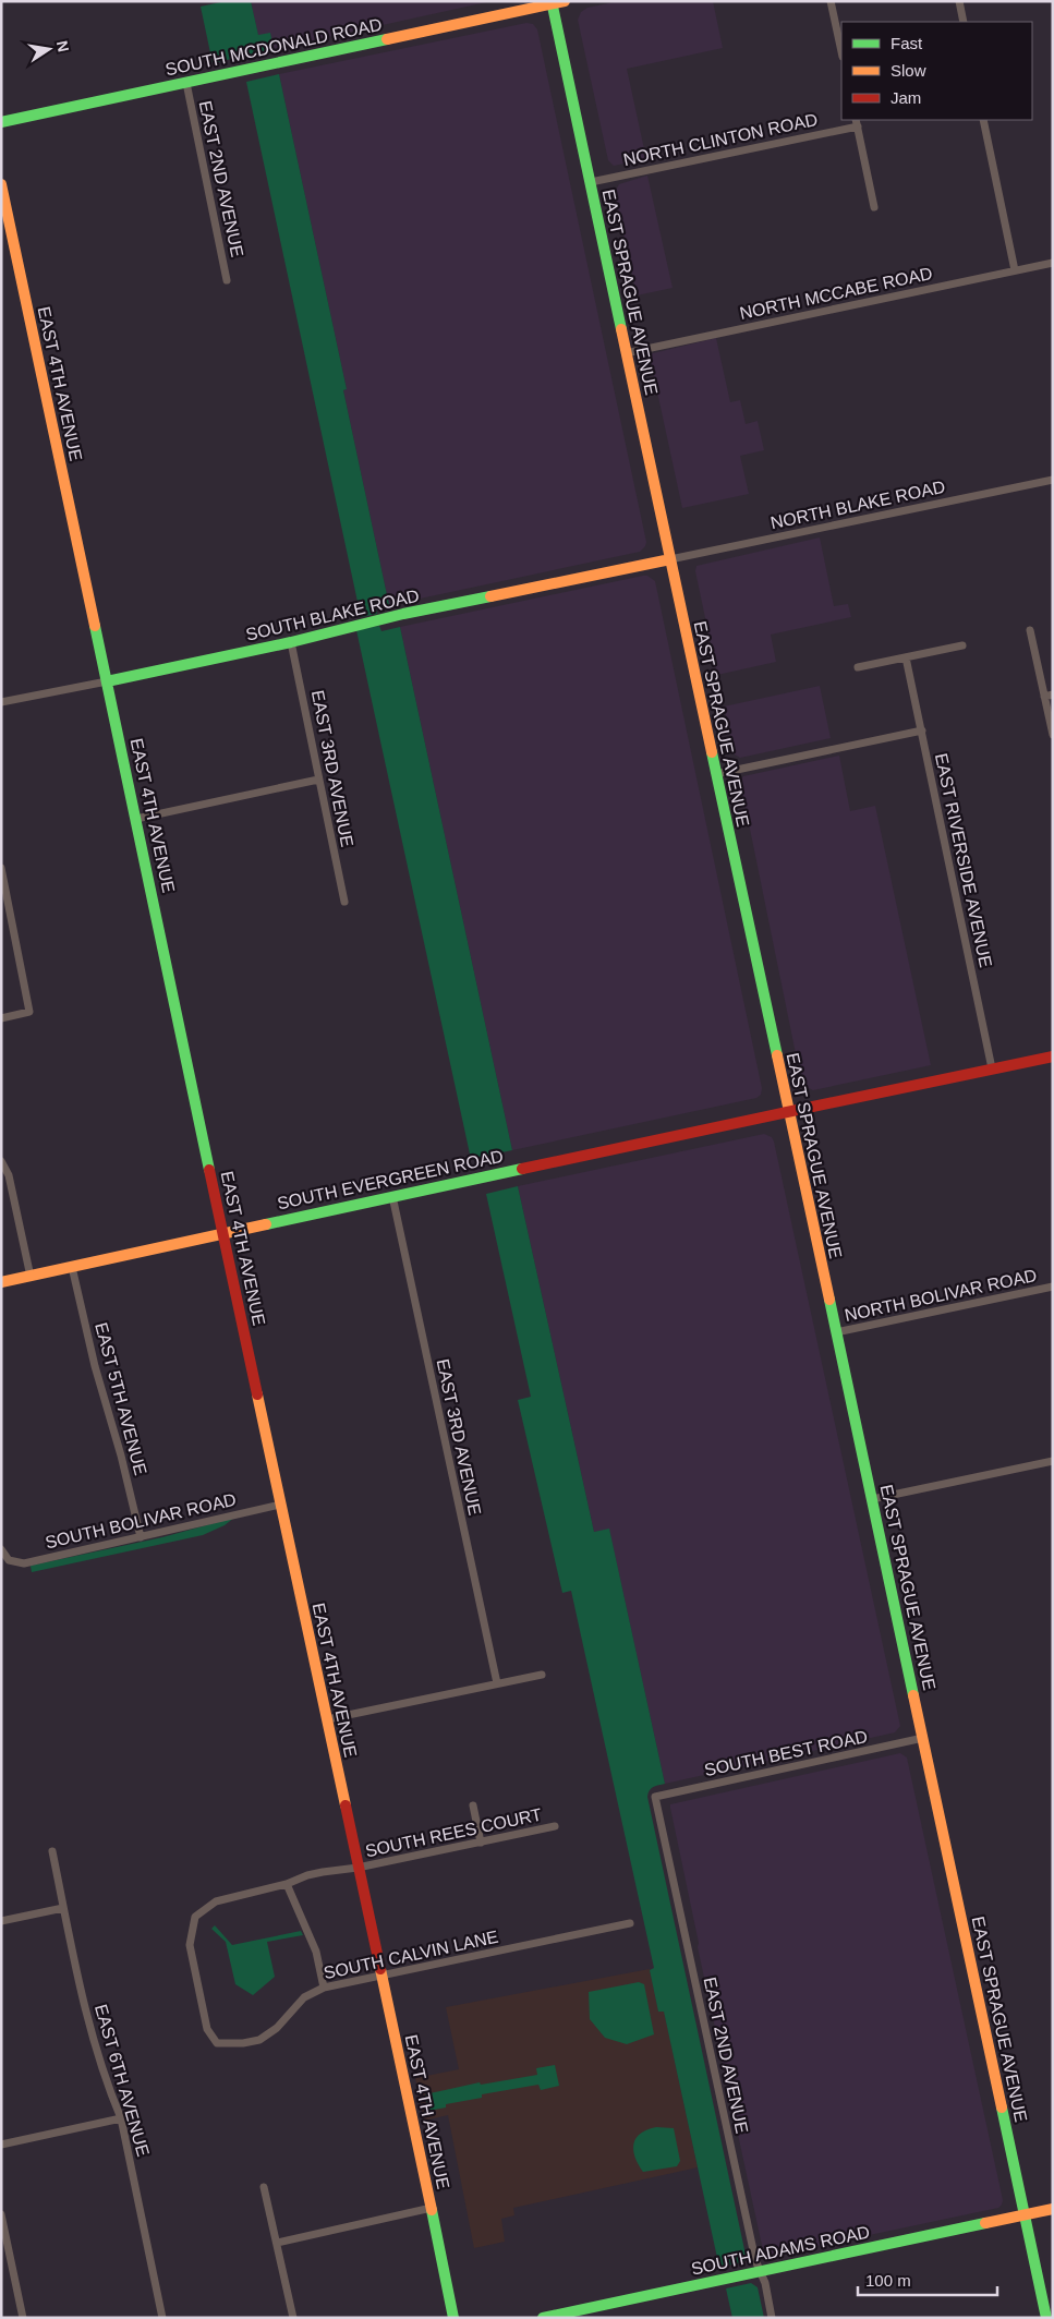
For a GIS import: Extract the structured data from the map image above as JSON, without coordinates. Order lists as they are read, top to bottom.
{
  "streets": {
    "street": [
      "SOUTH MCDONALD ROAD",
      "NORTH CLINTON ROAD",
      "EAST 2ND AVENUE",
      "EAST SPRAGUE AVENUE",
      "NORTH MCCABE ROAD",
      "EAST 4TH AVENUE",
      "NORTH BLAKE ROAD",
      "SOUTH BLAKE ROAD",
      "EAST 3RD AVENUE",
      "EAST RIVERSIDE AVENUE",
      "SOUTH EVERGREEN ROAD",
      "NORTH BOLIVAR ROAD",
      "EAST 5TH AVENUE",
      "SOUTH BOLIVAR ROAD",
      "SOUTH BEST ROAD",
      "SOUTH REES COURT",
      "SOUTH CALVIN LANE",
      "EAST 6TH AVENUE",
      "SOUTH ADAMS ROAD"
    ]
  },
  "crossings": [
    ["SOUTH MCDONALD ROAD", "EAST 2ND AVENUE"],
    ["SOUTH MCDONALD ROAD", "EAST SPRAGUE AVENUE"],
    ["NORTH CLINTON ROAD", "EAST SPRAGUE AVENUE"],
    ["EAST 2ND AVENUE", "SOUTH BEST ROAD"],
    ["EAST 2ND AVENUE", "SOUTH ADAMS ROAD"],
    ["EAST SPRAGUE AVENUE", "NORTH MCCABE ROAD"],
    ["EAST SPRAGUE AVENUE", "NORTH BLAKE ROAD"],
    ["EAST SPRAGUE AVENUE", "SOUTH BLAKE ROAD"],
    ["EAST SPRAGUE AVENUE", "SOUTH EVERGREEN ROAD"],
    ["EAST SPRAGUE AVENUE", "NORTH BOLIVAR ROAD"],
    ["EAST SPRAGUE AVENUE", "SOUTH BEST ROAD"],
    ["EAST SPRAGUE AVENUE", "SOUTH ADAMS ROAD"],
    ["EAST 4TH AVENUE", "SOUTH BLAKE ROAD"],
    ["EAST 4TH AVENUE", "SOUTH EVERGREEN ROAD"],
    ["EAST 4TH AVENUE", "SOUTH BOLIVAR ROAD"],
    ["EAST 4TH AVENUE", "SOUTH REES COURT"],
    ["EAST 4TH AVENUE", "SOUTH CALVIN LANE"],
    ["NORTH BLAKE ROAD", "SOUTH BLAKE ROAD"],
    ["SOUTH BLAKE ROAD", "EAST 3RD AVENUE"],
    ["EAST 3RD AVENUE", "SOUTH EVERGREEN ROAD"],
    ["EAST RIVERSIDE AVENUE", "SOUTH EVERGREEN ROAD"],
    ["SOUTH EVERGREEN ROAD", "EAST 5TH AVENUE"],
    ["EAST 5TH AVENUE", "SOUTH BOLIVAR ROAD"],
    ["SOUTH REES COURT", "SOUTH CALVIN LANE"]
  ],
  "legend": ["Fast", "Slow", "Jam"],
  "scale_bar": "100 m",
  "north": "right"
}
